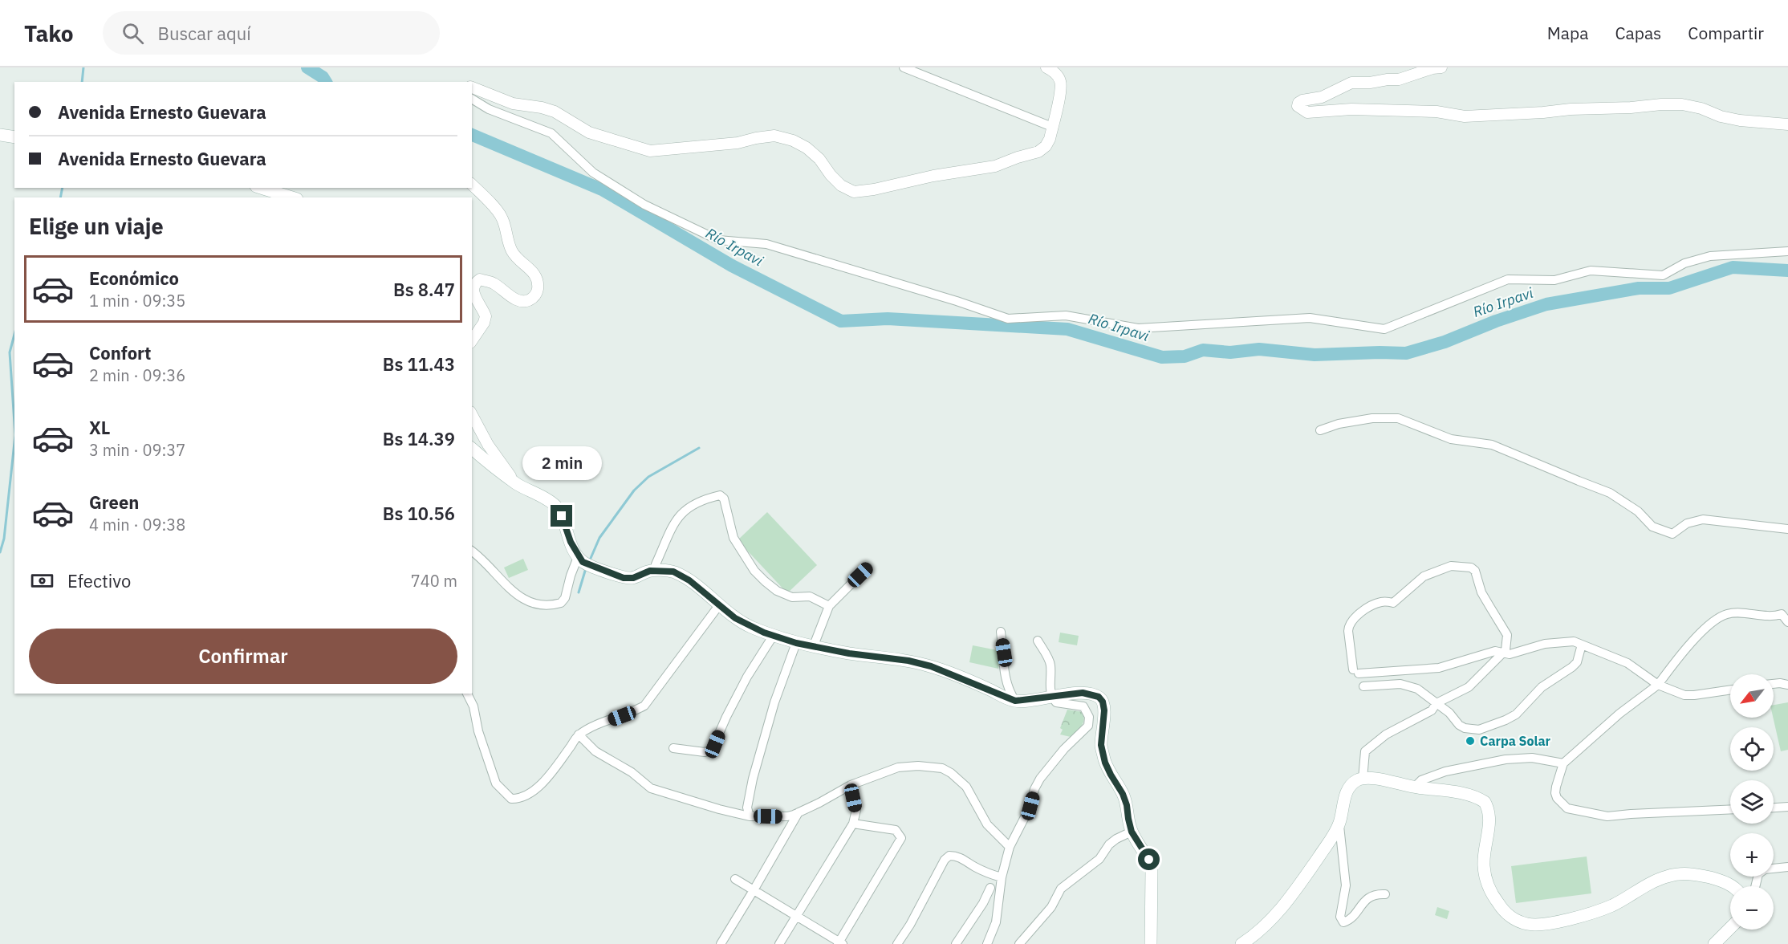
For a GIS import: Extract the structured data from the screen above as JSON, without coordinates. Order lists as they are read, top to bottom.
{
  "water": ["Río Irpavi"],
  "places": ["Carpa Solar"],
  "north": "bottom left",
  "page": {
    "header": "Tako",
    "search": "Buscar aquí",
    "nav": ["Mapa", "Capas", "Compartir"],
    "banner": ["Avenida Ernesto Guevara", "Avenida Ernesto Guevara"],
    "heading": "Elige un viaje",
    "list": [
      {
        "name": "Económico",
        "note": "1 min · 09:35",
        "value": "Bs 8.47"
      },
      {
        "name": "Confort",
        "note": "2 min · 09:36",
        "value": "Bs 11.43"
      },
      {
        "name": "XL",
        "note": "3 min · 09:37",
        "value": "Bs 14.39"
      },
      {
        "name": "Green",
        "note": "4 min · 09:38",
        "value": "Bs 10.56"
      }
    ],
    "bubble": "2 min",
    "pay": ["Efectivo", "740 m"],
    "buttons": "Confirmar",
    "map_buttons": ["+", "−"]
  }
}
